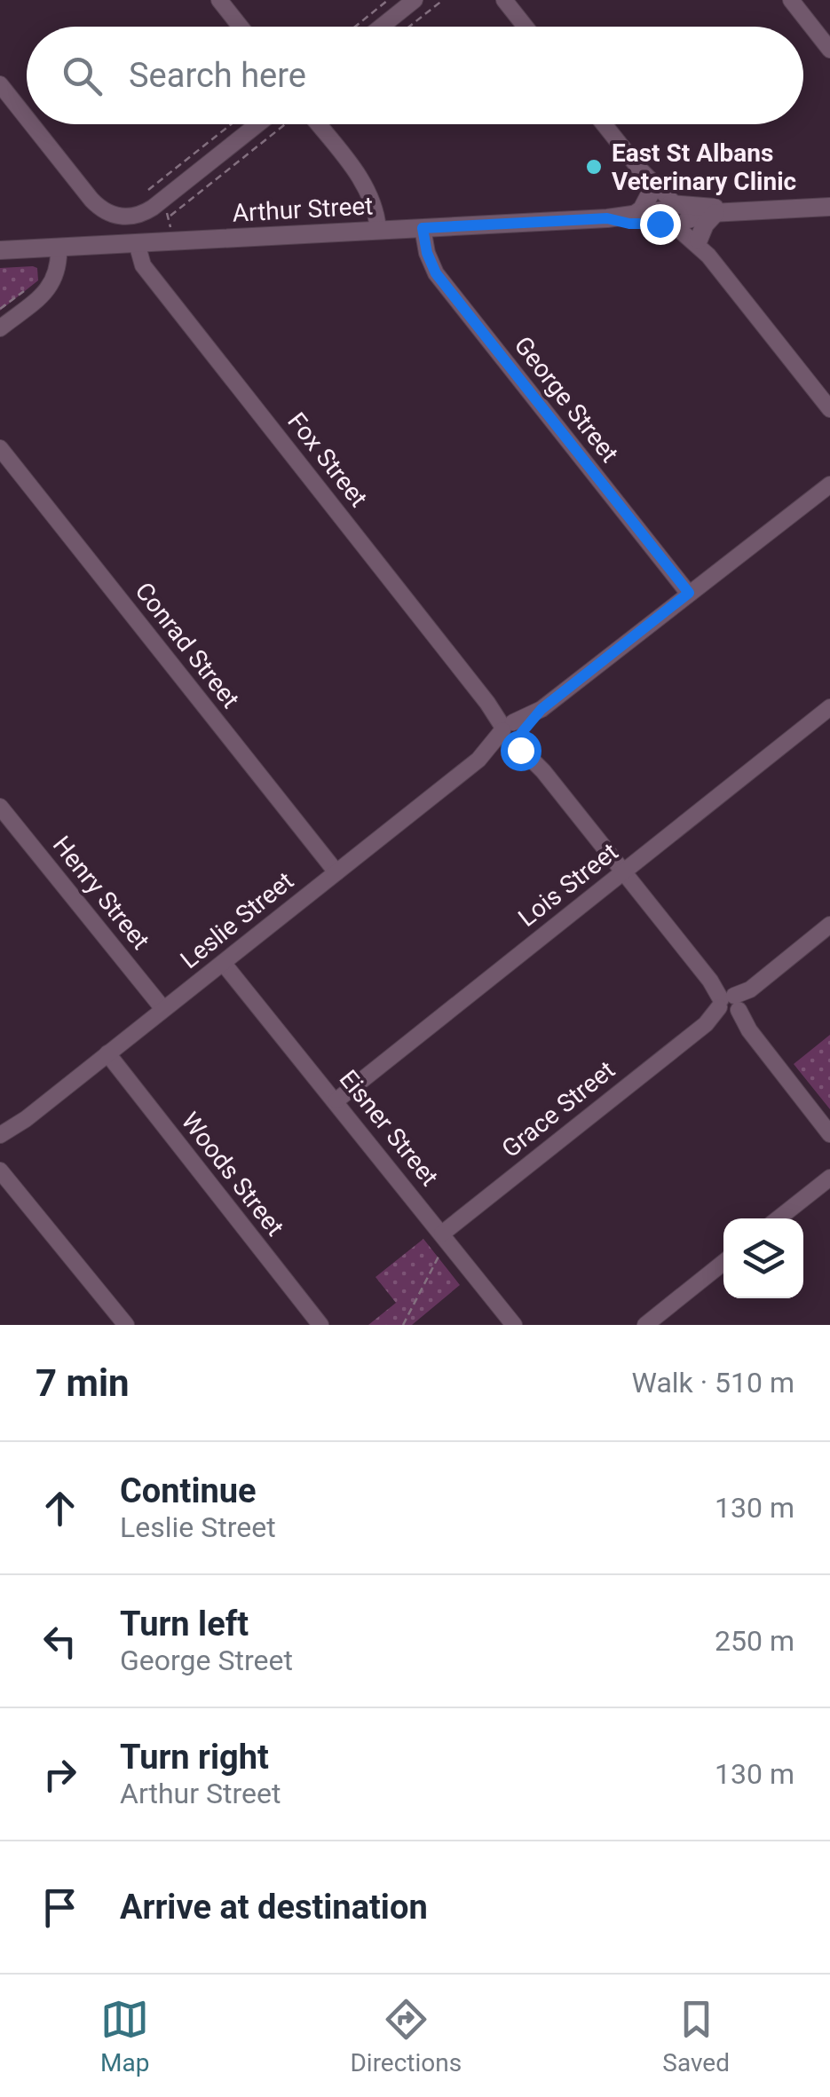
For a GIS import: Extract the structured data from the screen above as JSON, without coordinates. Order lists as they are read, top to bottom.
{
  "streets": {
    "street": [
      "Arthur Street",
      "George Street",
      "Fox Street",
      "Conrad Street",
      "Lois Street",
      "Henry Street",
      "Leslie Street",
      "Grace Street",
      "Eisner Street",
      "Woods Street"
    ]
  },
  "crossings": [
    ["Arthur Street", "George Street"],
    ["Arthur Street", "Fox Street"],
    ["George Street", "Leslie Street"],
    ["Fox Street", "Lois Street"],
    ["Fox Street", "Leslie Street"],
    ["Fox Street", "Grace Street"],
    ["Conrad Street", "Leslie Street"],
    ["Lois Street", "Eisner Street"],
    ["Henry Street", "Leslie Street"],
    ["Leslie Street", "Eisner Street"],
    ["Leslie Street", "Woods Street"],
    ["Grace Street", "Eisner Street"]
  ],
  "places": ["East St Albans Veterinary Clinic"],
  "page": {
    "search": "Search here",
    "heading": ["7 min", "Walk · 510 m"],
    "list": [
      ["Continue", "Leslie Street", "130 m"],
      ["Turn left", "George Street", "250 m"],
      ["Turn right", "Arthur Street", "130 m"],
      "Arrive at destination"
    ],
    "nav": ["Map", "Directions", "Saved"]
  }
}
